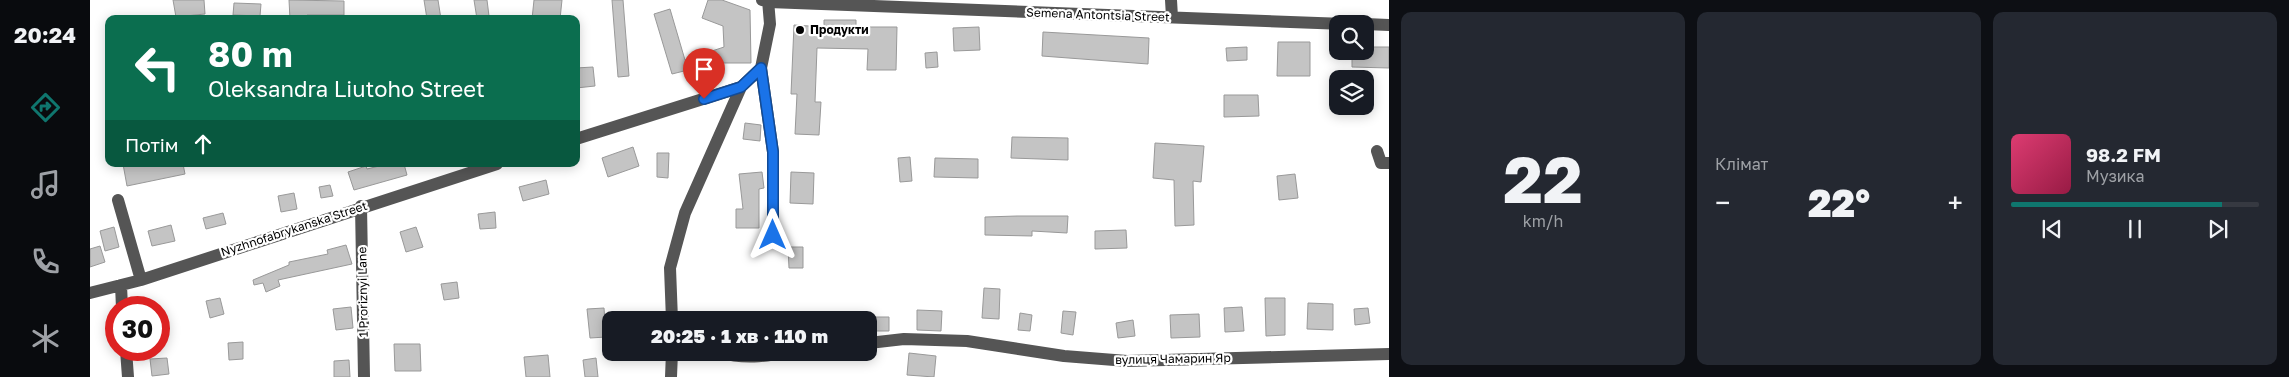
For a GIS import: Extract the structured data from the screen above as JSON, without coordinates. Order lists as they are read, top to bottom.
{
  "streets": {
    "street": [
      "Semena Antontsia Street",
      "Nyzhnofabrykanska Street",
      "1 Proriznyi Lane",
      "вулиця Чамарин Яр"
    ]
  },
  "crossings": [
    ["Nyzhnofabrykanska Street", "1 Proriznyi Lane"]
  ],
  "places": ["Продукти"],
  "page": {
    "tabs": "20:24",
    "tile": [
      ["22", "km/h"],
      "Клімат"
    ],
    "turn": ["80 m", "Oleksandra Liutoho Street"],
    "then": "Потім",
    "song": ["98.2 FM", "Музика"],
    "heat": ["−", "22°", "+"],
    "limit": "30",
    "trip": "20:25 · 1 хв · 110 m"
  }
}
